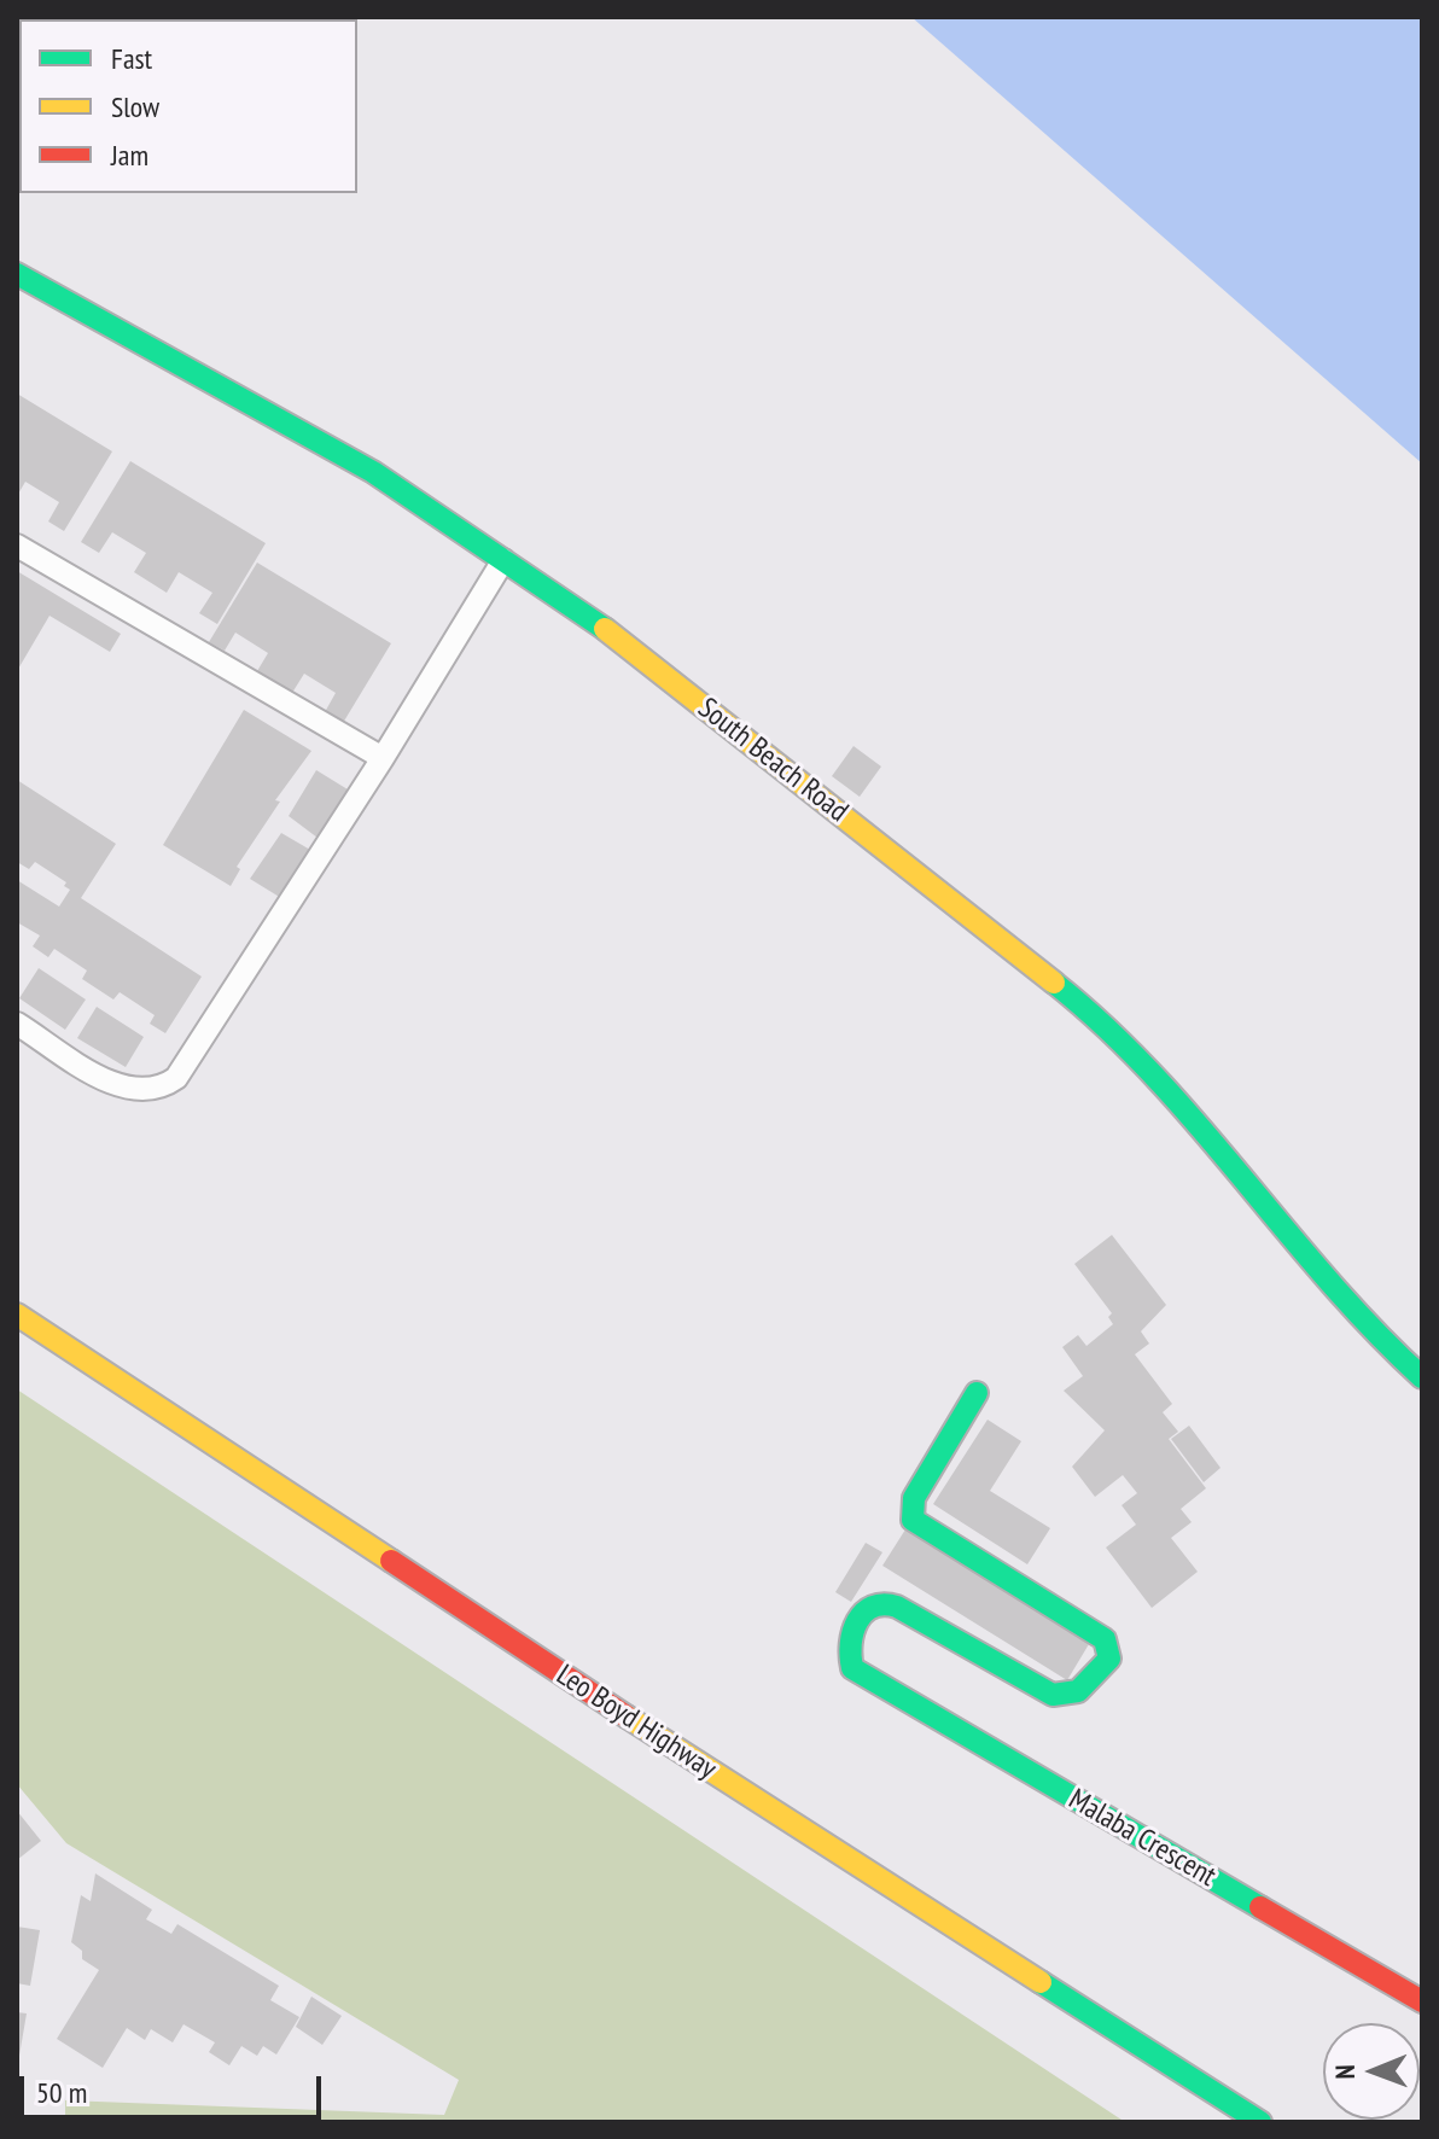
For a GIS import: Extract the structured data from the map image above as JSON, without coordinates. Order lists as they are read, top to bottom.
{
  "streets": {
    "street": ["South Beach Road", "Leo Boyd Highway", "Malaba Crescent"]
  },
  "legend": ["Fast", "Slow", "Jam"],
  "scale_bar": "50 m",
  "north": "left"
}
